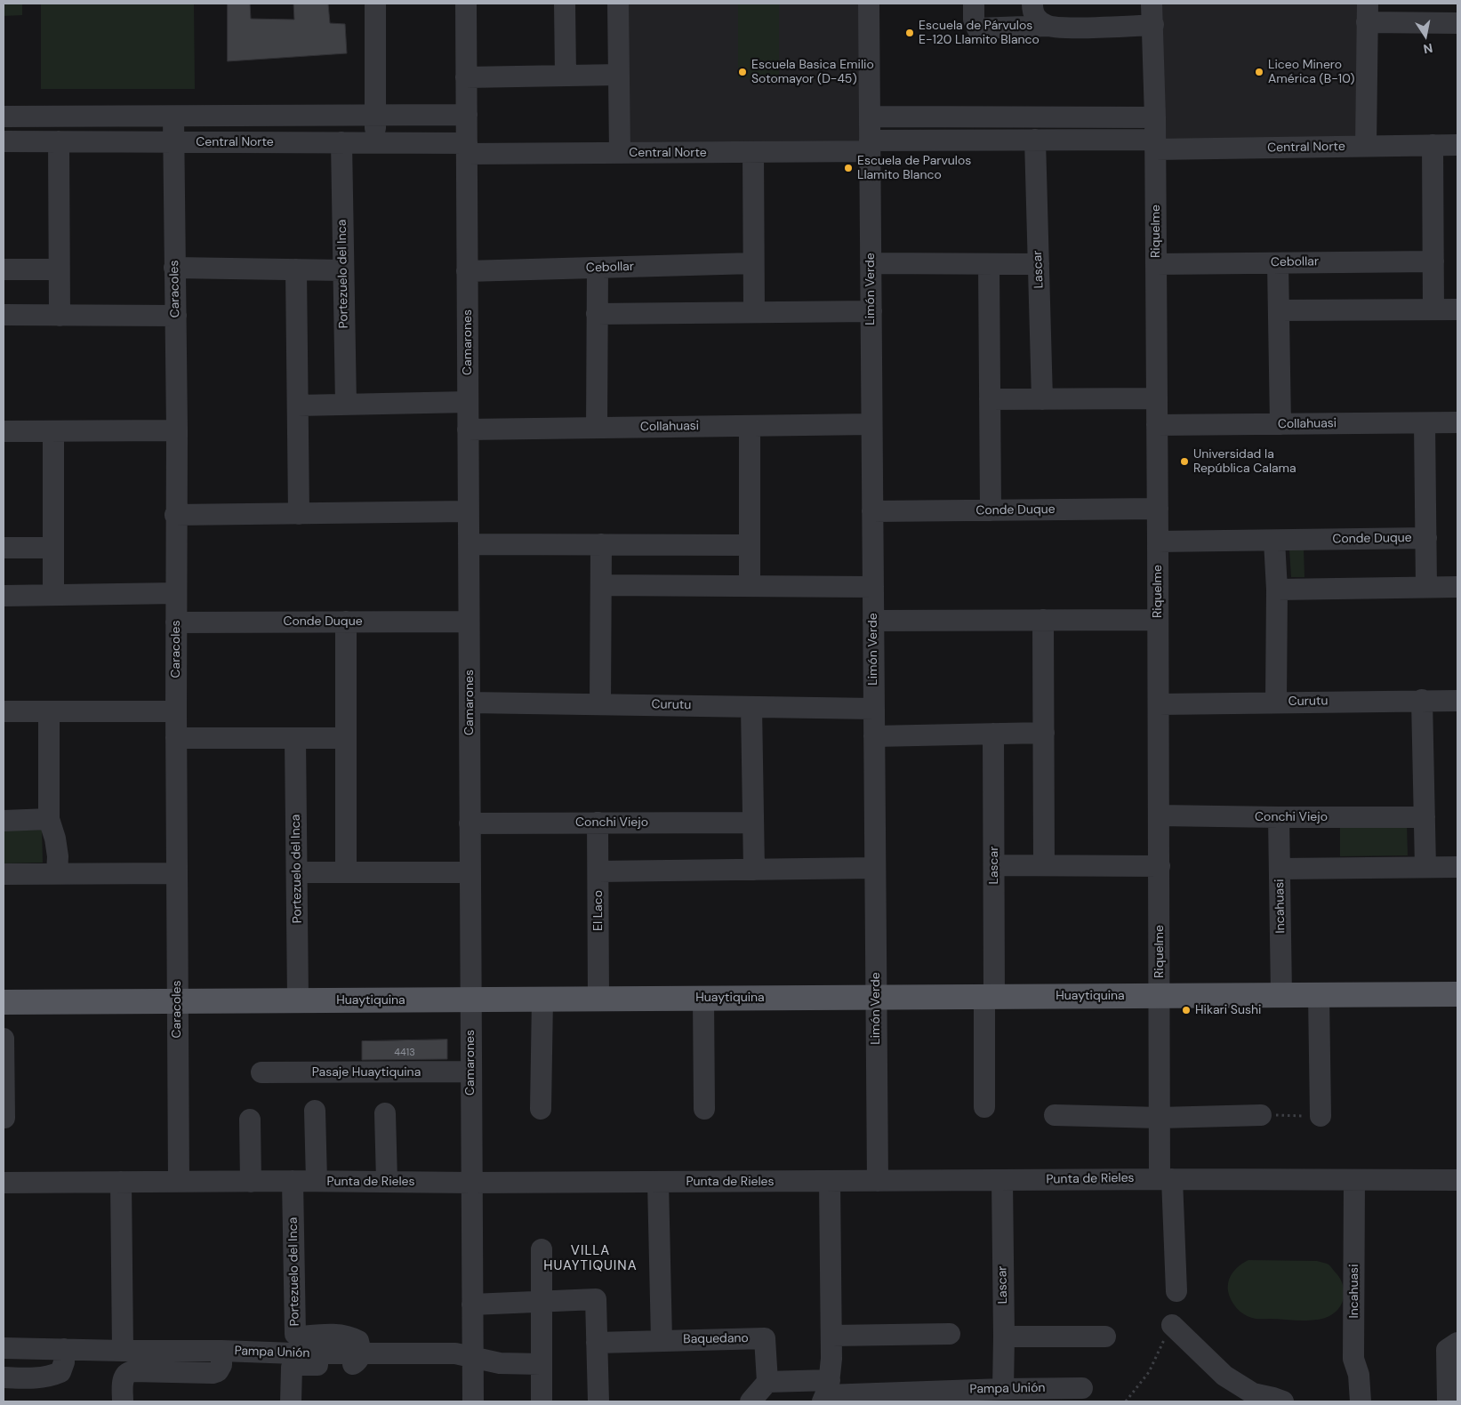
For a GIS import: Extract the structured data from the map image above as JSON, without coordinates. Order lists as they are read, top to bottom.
{
  "streets": {
    "main road": ["Huaytiquina"],
    "street": [
      "Central Norte",
      "Riquelme",
      "Cebollar",
      "Lascar",
      "Portezuelo del Inca",
      "Caracoles",
      "Limón Verde",
      "Camarones",
      "Collahuasi",
      "Conde Duque",
      "Curutu",
      "Conchi Viejo",
      "Incahuasi",
      "El Laco",
      "Pasaje Huaytiquina",
      "Punta de Rieles",
      "Baquedano",
      "Pampa Unión"
    ]
  },
  "crossings": [
    ["Central Norte", "Riquelme"],
    ["Central Norte", "Lascar"],
    ["Central Norte", "Portezuelo del Inca"],
    ["Central Norte", "Caracoles"],
    ["Central Norte", "Limón Verde"],
    ["Central Norte", "Camarones"],
    ["Riquelme", "Cebollar"],
    ["Riquelme", "Collahuasi"],
    ["Riquelme", "Conde Duque"],
    ["Riquelme", "Curutu"],
    ["Riquelme", "Conchi Viejo"],
    ["Riquelme", "Huaytiquina"],
    ["Riquelme", "Punta de Rieles"],
    ["Cebollar", "Camarones"],
    ["Lascar", "Huaytiquina"],
    ["Lascar", "Punta de Rieles"],
    ["Lascar", "Pampa Unión"],
    ["Portezuelo del Inca", "Huaytiquina"],
    ["Portezuelo del Inca", "Punta de Rieles"],
    ["Portezuelo del Inca", "Pampa Unión"],
    ["Caracoles", "Conde Duque"],
    ["Caracoles", "Huaytiquina"],
    ["Caracoles", "Punta de Rieles"],
    ["Limón Verde", "Collahuasi"],
    ["Limón Verde", "Conde Duque"],
    ["Limón Verde", "Curutu"],
    ["Limón Verde", "Huaytiquina"],
    ["Limón Verde", "Punta de Rieles"],
    ["Camarones", "Collahuasi"],
    ["Camarones", "Conde Duque"],
    ["Camarones", "Curutu"],
    ["Camarones", "Conchi Viejo"],
    ["Camarones", "Huaytiquina"],
    ["Camarones", "Pasaje Huaytiquina"],
    ["Camarones", "Punta de Rieles"],
    ["Camarones", "Pampa Unión"],
    ["Conchi Viejo", "Incahuasi"],
    ["Conchi Viejo", "El Laco"],
    ["Incahuasi", "Huaytiquina"],
    ["Incahuasi", "Punta de Rieles"],
    ["El Laco", "Huaytiquina"],
    ["Baquedano", "Pampa Unión"]
  ],
  "districts": ["VILLA HUAYTIQUINA"],
  "places": [
    "Escuela de Párvulos E-120 Llamito Blanco",
    "Escuela Basica Emilio Sotomayor (D-45)",
    "Liceo Minero América (B-10)",
    "Escuela de Parvulos Llamito Blanco",
    "Universidad la República Calama",
    "Hikari Sushi"
  ],
  "house_numbers": ["4413"],
  "north": "bottom"
}
